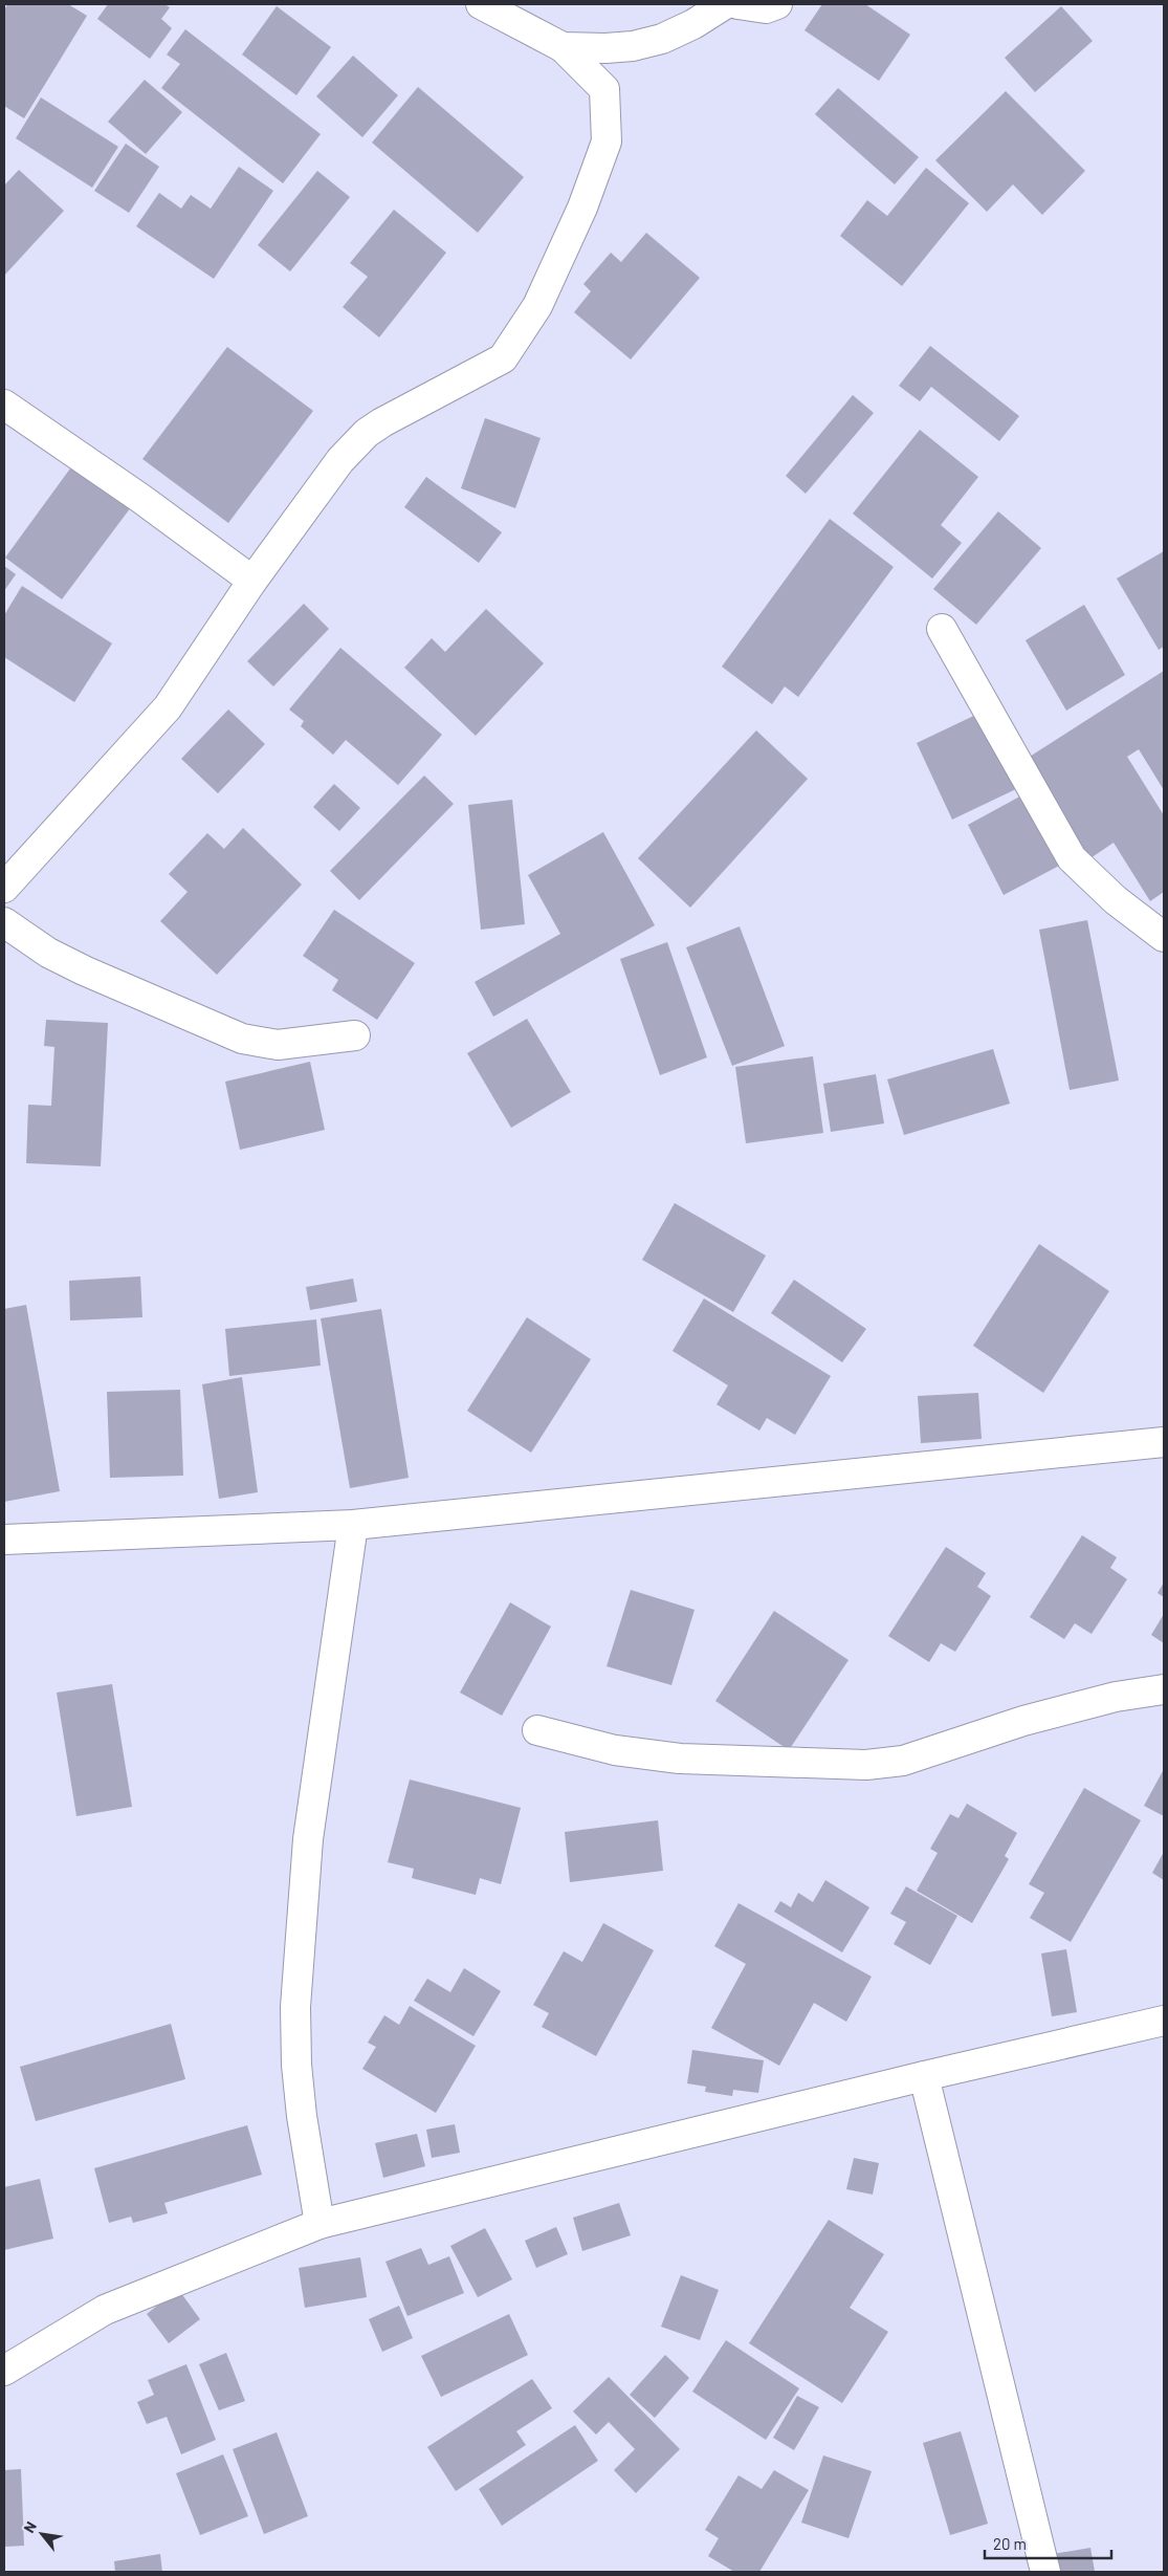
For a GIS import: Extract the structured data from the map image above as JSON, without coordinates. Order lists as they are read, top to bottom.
{
  "scale_bar": "20 m",
  "north": "top left"
}
